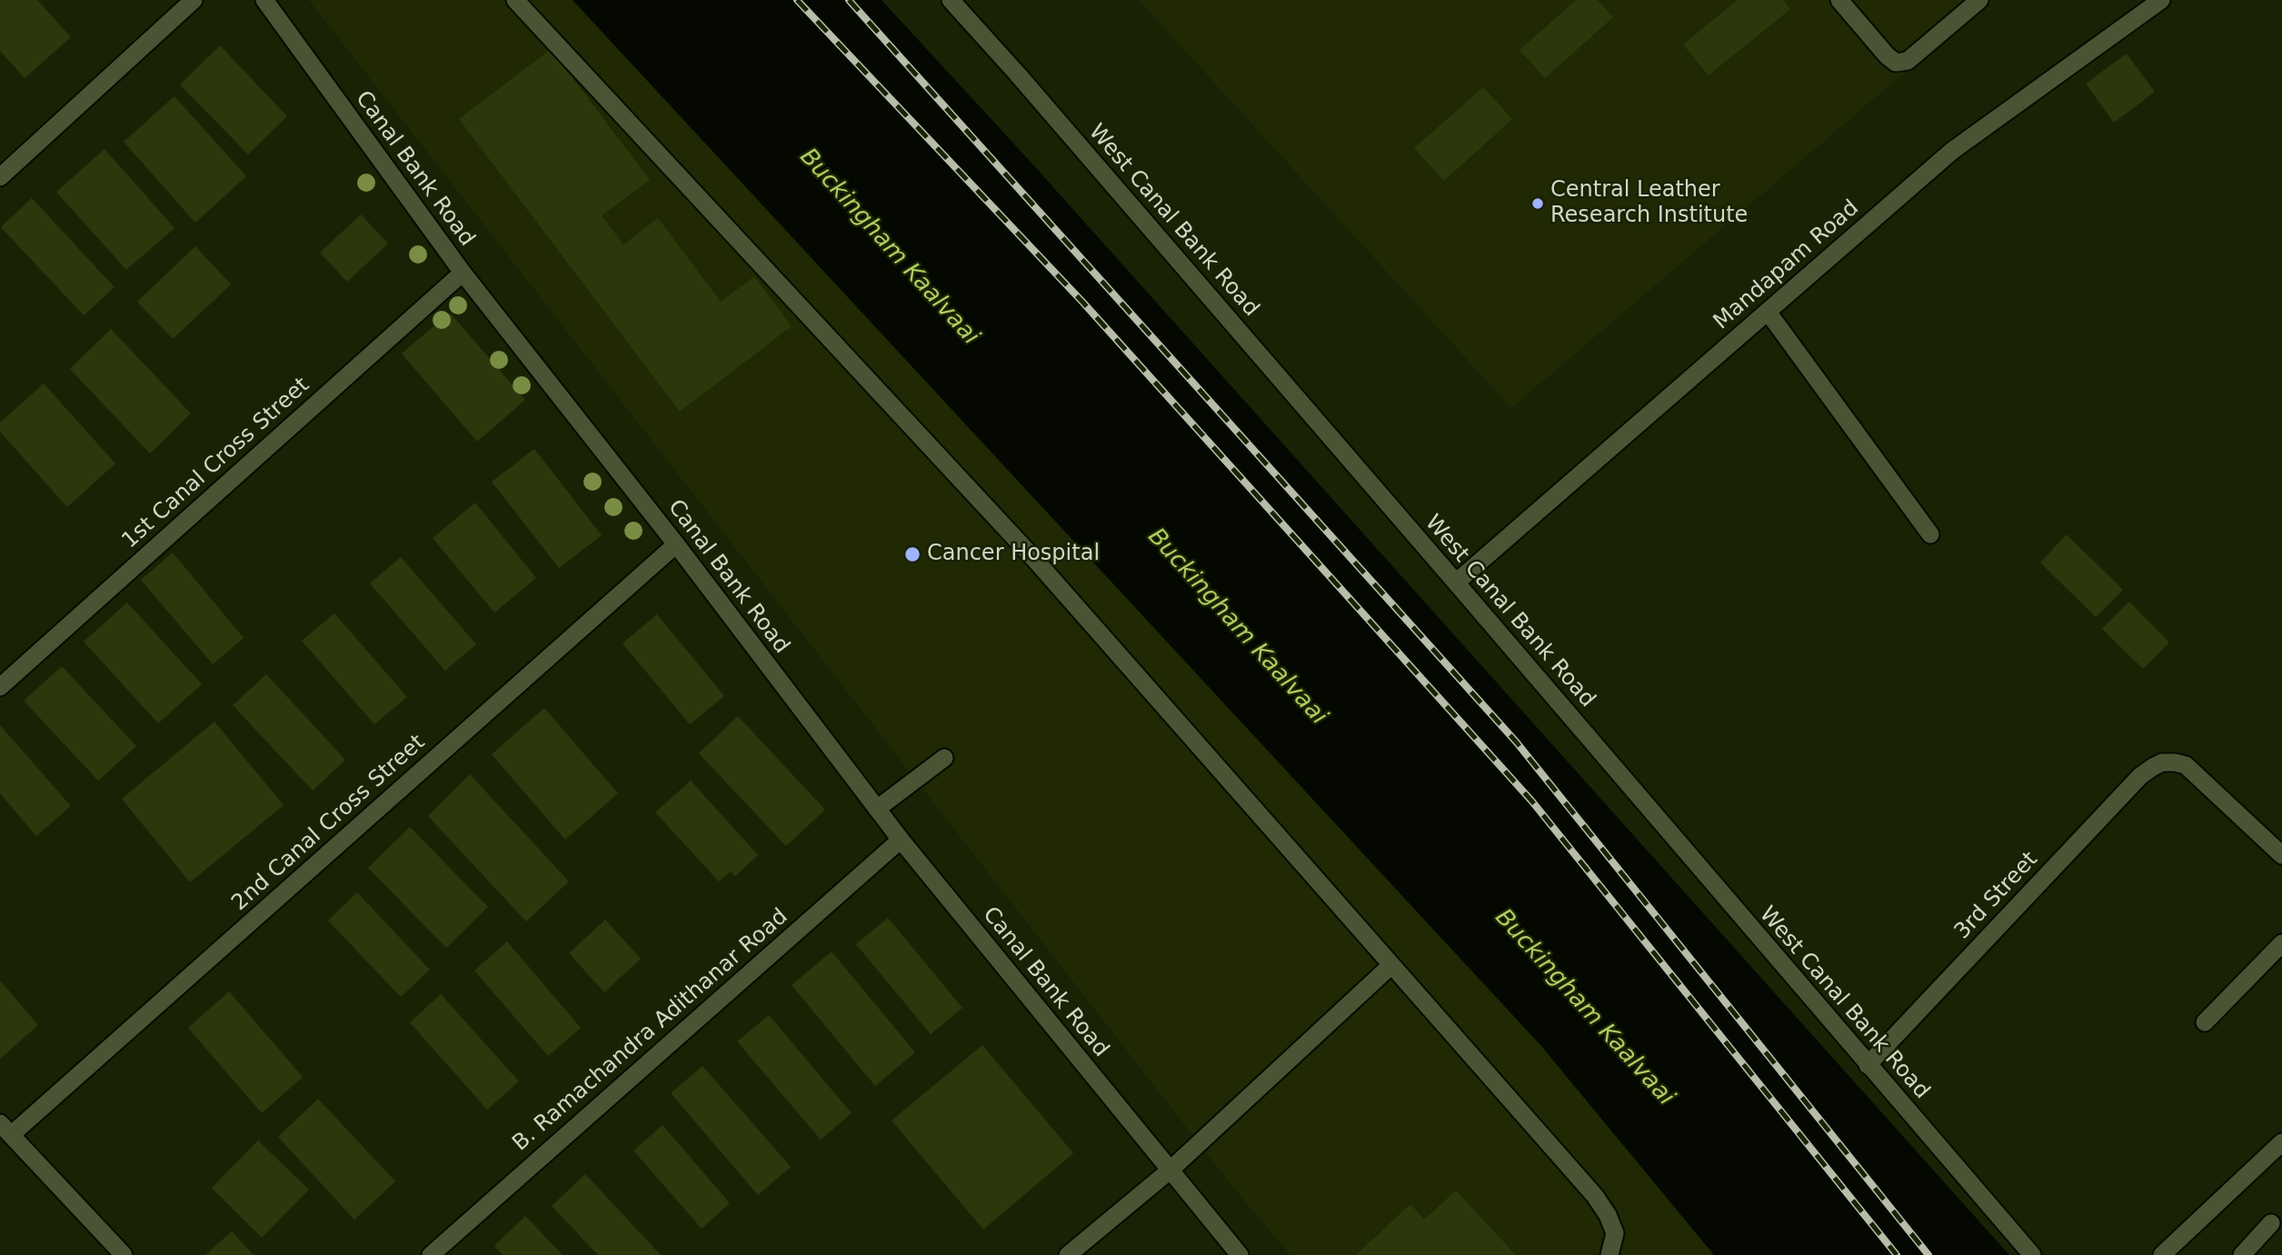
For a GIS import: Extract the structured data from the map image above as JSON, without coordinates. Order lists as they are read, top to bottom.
{
  "streets": {
    "street": [
      "Canal Bank Road",
      "West Canal Bank Road",
      "Mandapam Road",
      "1st Canal Cross Street",
      "2nd Canal Cross Street",
      "3rd Street",
      "B. Ramachandra Adithanar Road"
    ]
  },
  "crossings": [
    ["Canal Bank Road", "1st Canal Cross Street"],
    ["Canal Bank Road", "2nd Canal Cross Street"],
    ["Canal Bank Road", "B. Ramachandra Adithanar Road"],
    ["West Canal Bank Road", "Mandapam Road"],
    ["West Canal Bank Road", "3rd Street"]
  ],
  "water": ["Buckingham Kaalvaai"],
  "places": ["Central Leather Research Institute", "Cancer Hospital"]
}
